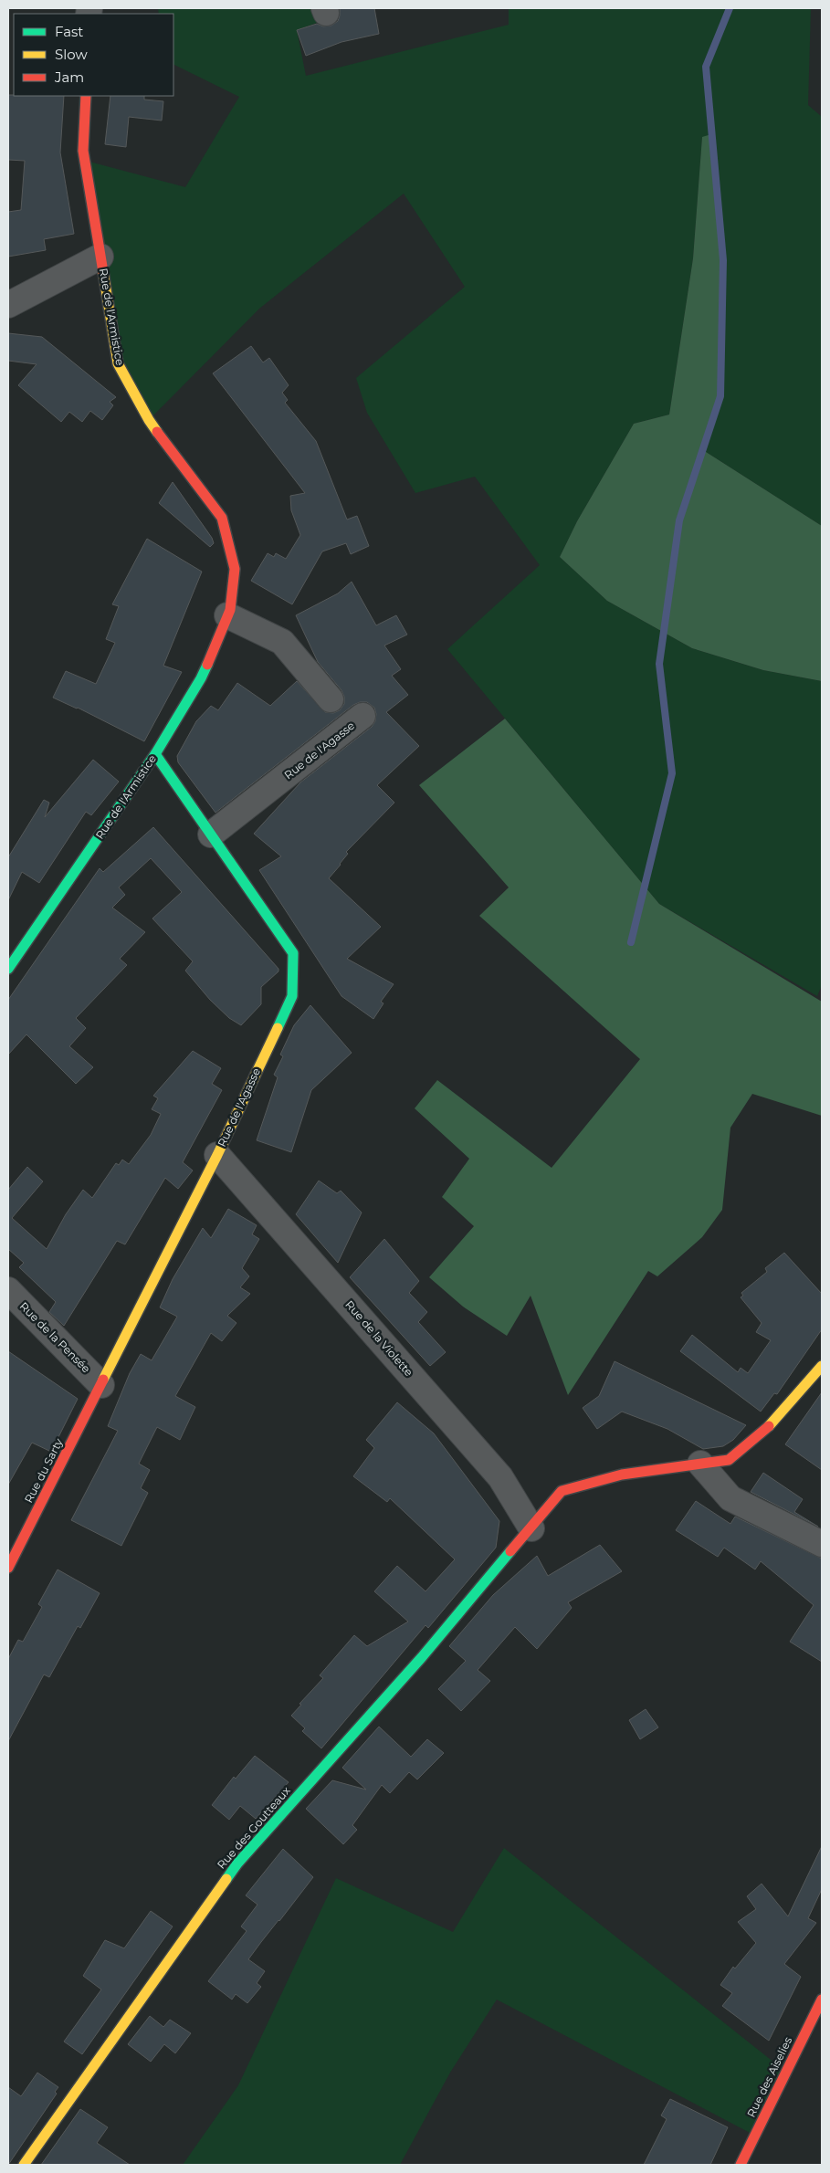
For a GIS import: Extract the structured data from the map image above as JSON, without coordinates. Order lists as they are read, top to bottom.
{
  "streets": {
    "street": [
      "Rue de l'Armistice",
      "Rue de l'Agasse",
      "Rue de la Pensée",
      "Rue de la Violette",
      "Rue du Sarty",
      "Rue des Goutteaux",
      "Rue des Aiselies"
    ]
  },
  "crossings": [
    ["Rue de l'Armistice", "Rue de l'Agasse"],
    ["Rue de l'Agasse", "Rue de la Pensée"],
    ["Rue de l'Agasse", "Rue de la Violette"],
    ["Rue de l'Agasse", "Rue du Sarty"],
    ["Rue de la Pensée", "Rue du Sarty"],
    ["Rue de la Violette", "Rue des Goutteaux"]
  ],
  "legend": ["Fast", "Slow", "Jam"]
}
